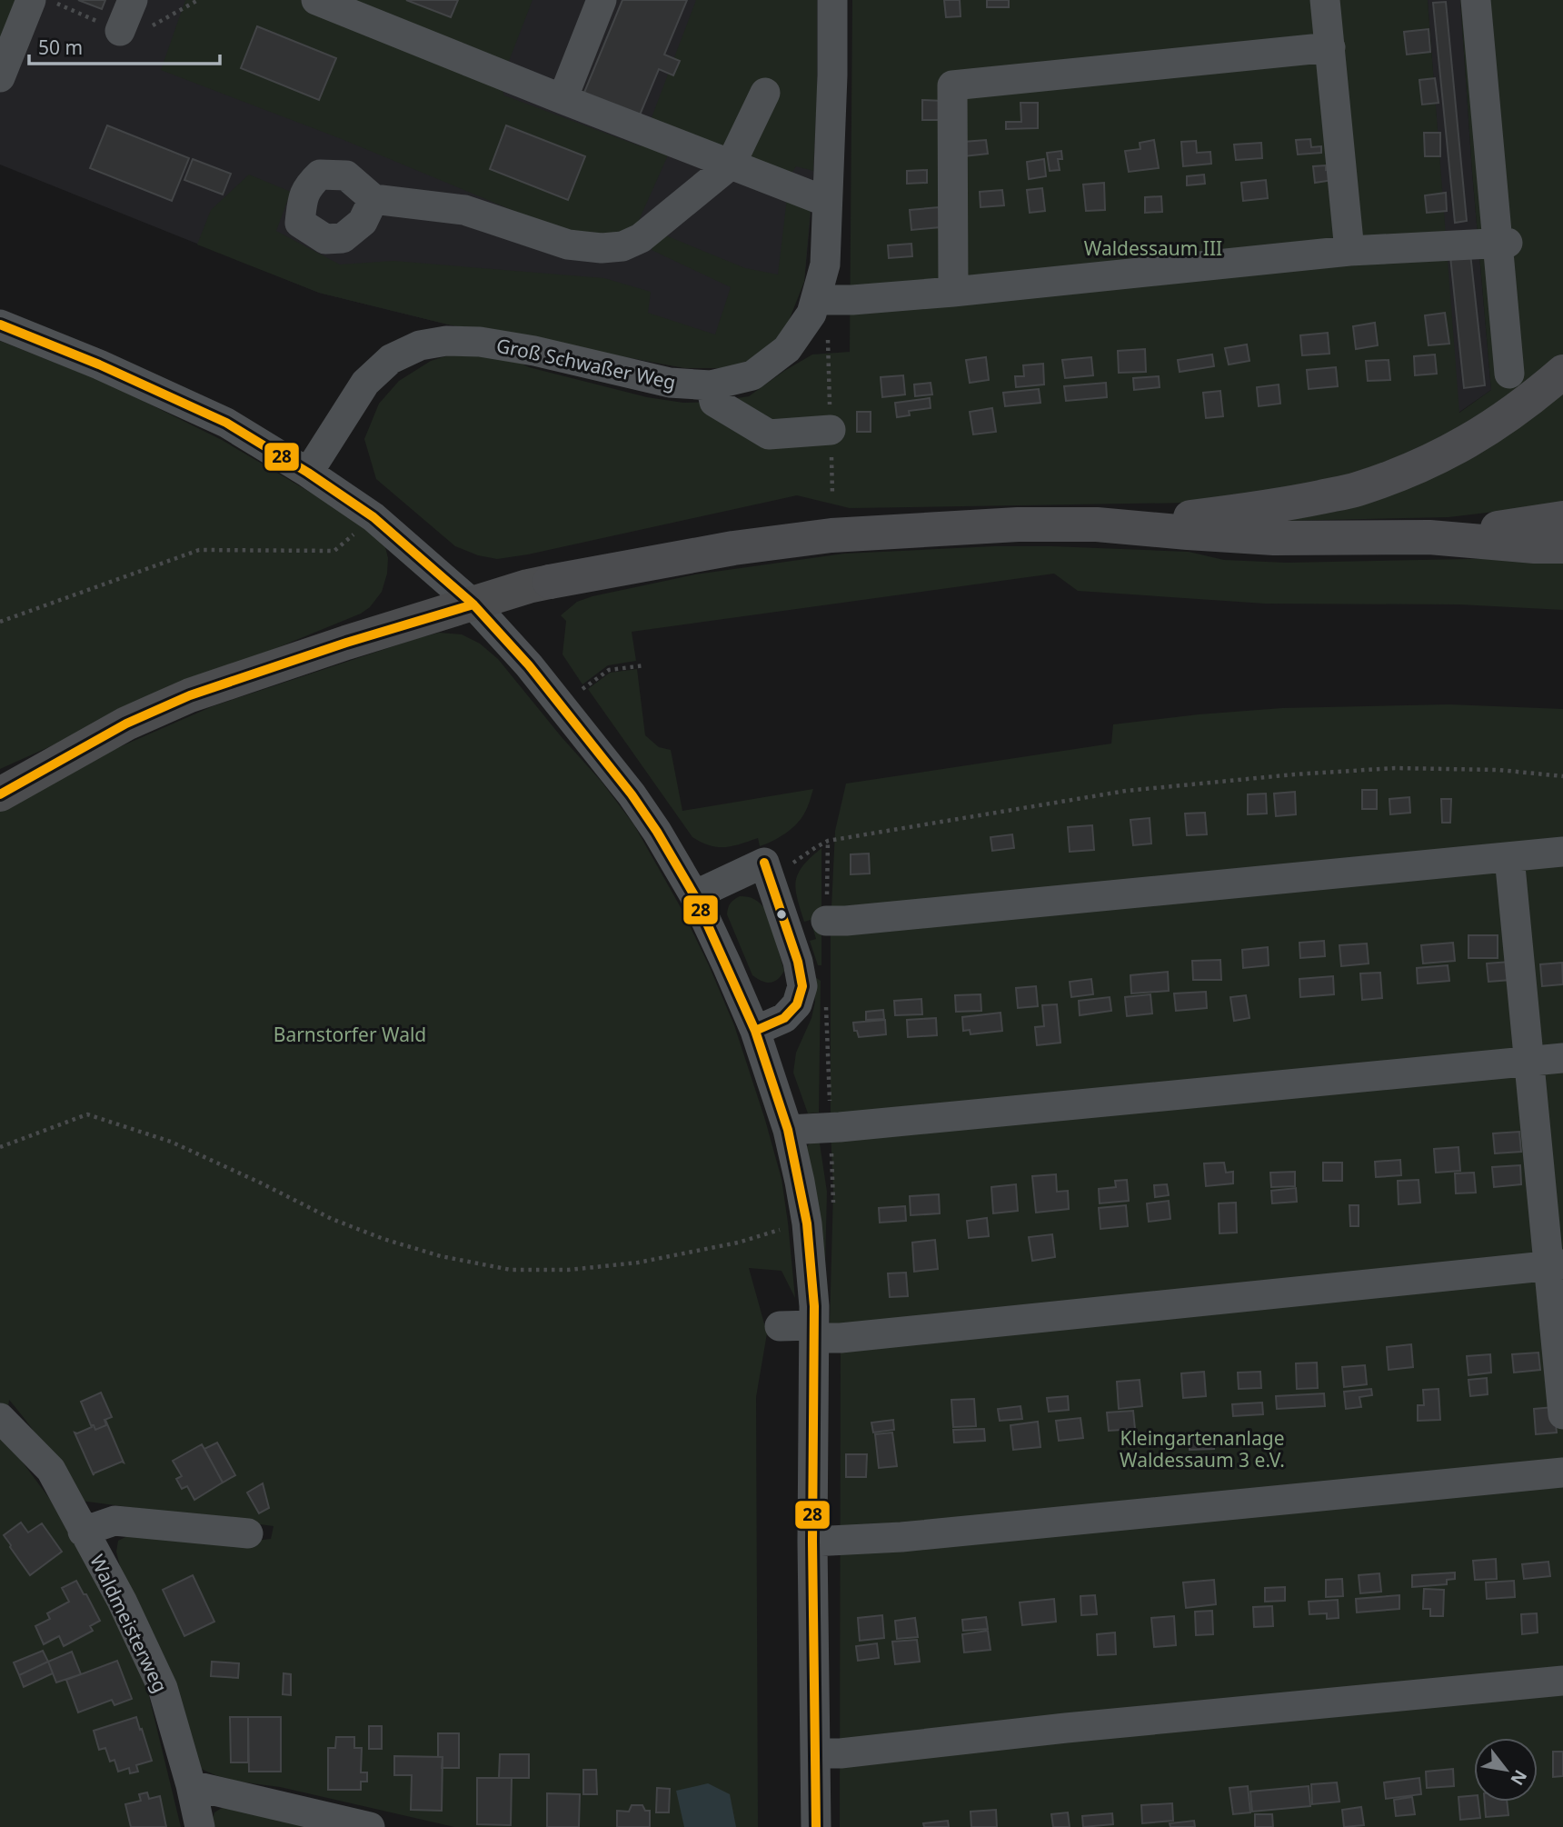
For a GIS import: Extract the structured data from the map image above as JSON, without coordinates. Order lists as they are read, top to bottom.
{
  "streets": {
    "street": ["Groß Schwaßer Weg", "Waldmeisterweg"]
  },
  "parks": ["Waldessaum III", "Barnstorfer Wald", "Kleingartenanlage Waldessaum 3 e.V."],
  "lines": ["transit line 28"],
  "scale_bar": "50 m",
  "north": "bottom right"
}
